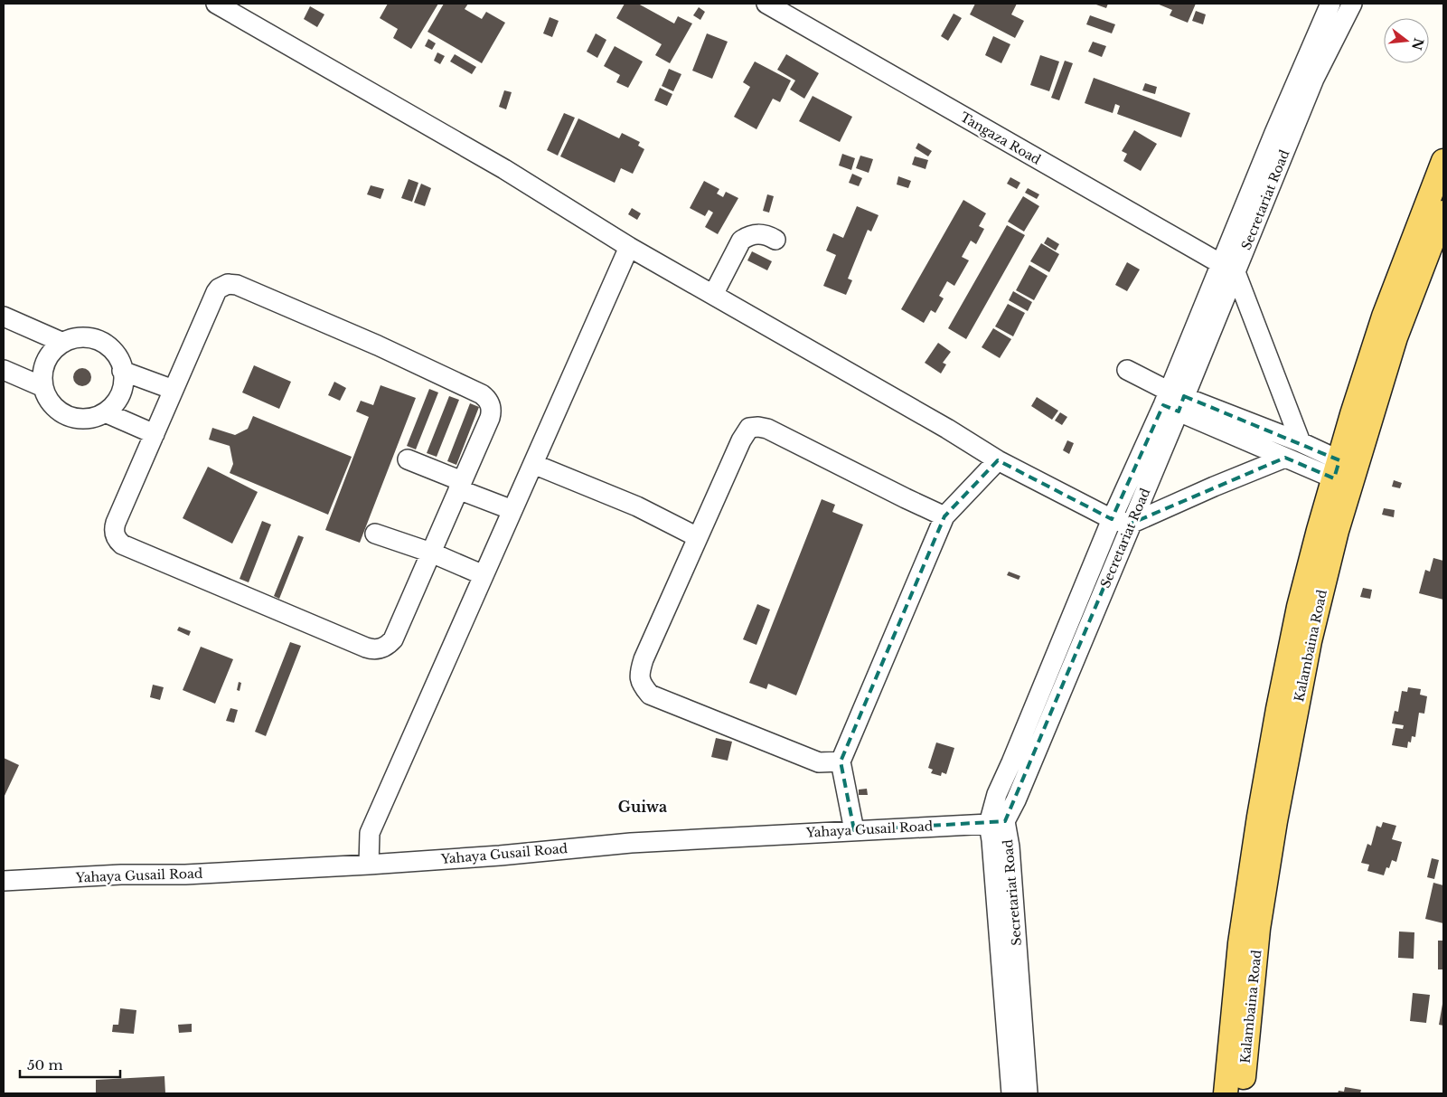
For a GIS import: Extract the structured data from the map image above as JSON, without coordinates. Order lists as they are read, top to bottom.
{
  "streets": {
    "main road": ["Kalambaina Road"],
    "street": ["Tangaza Road", "Secretariat Road", "Yahaya Gusail Road"]
  },
  "crossings": [
    ["Tangaza Road", "Secretariat Road"],
    ["Secretariat Road", "Yahaya Gusail Road"]
  ],
  "districts": ["Guiwa"],
  "scale_bar": "50 m",
  "north": "right"
}
